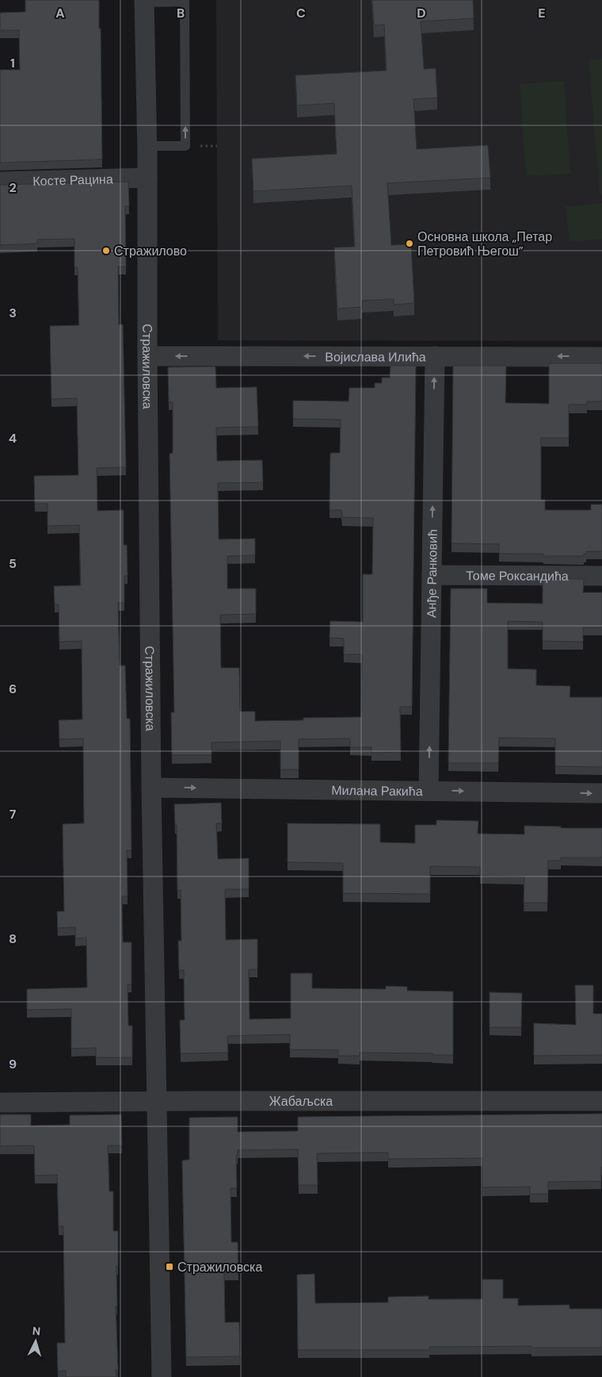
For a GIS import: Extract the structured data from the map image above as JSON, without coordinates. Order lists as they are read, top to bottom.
{
  "streets": {
    "street": [
      "Косте Рацина",
      "Војислава Илића",
      "Стражиловска",
      "Анђе Ранковић",
      "Томе Роксандића",
      "Милана Ракића",
      "Жабаљска"
    ]
  },
  "crossings": [
    ["Косте Рацина", "Стражиловска"],
    ["Војислава Илића", "Стражиловска"],
    ["Војислава Илића", "Анђе Ранковић"],
    ["Стражиловска", "Милана Ракића"],
    ["Стражиловска", "Жабаљска"],
    ["Анђе Ранковић", "Томе Роксандића"],
    ["Анђе Ранковић", "Милана Ракића"]
  ],
  "one_way": ["Војислава Илића", "Анђе Ранковић", "Милана Ракића"],
  "places": {
    "other": ["Основна школа „Петар Петровић Његош”", "Стражилово"],
    "transit": ["Стражиловска"]
  },
  "north": "top",
  "grid": {
    "columns": [
      "A",
      "B",
      "C",
      "D",
      "E"
    ],
    "rows": [
      "1",
      "2",
      "3",
      "4",
      "5",
      "6",
      "7",
      "8",
      "9"
    ]
  }
}
